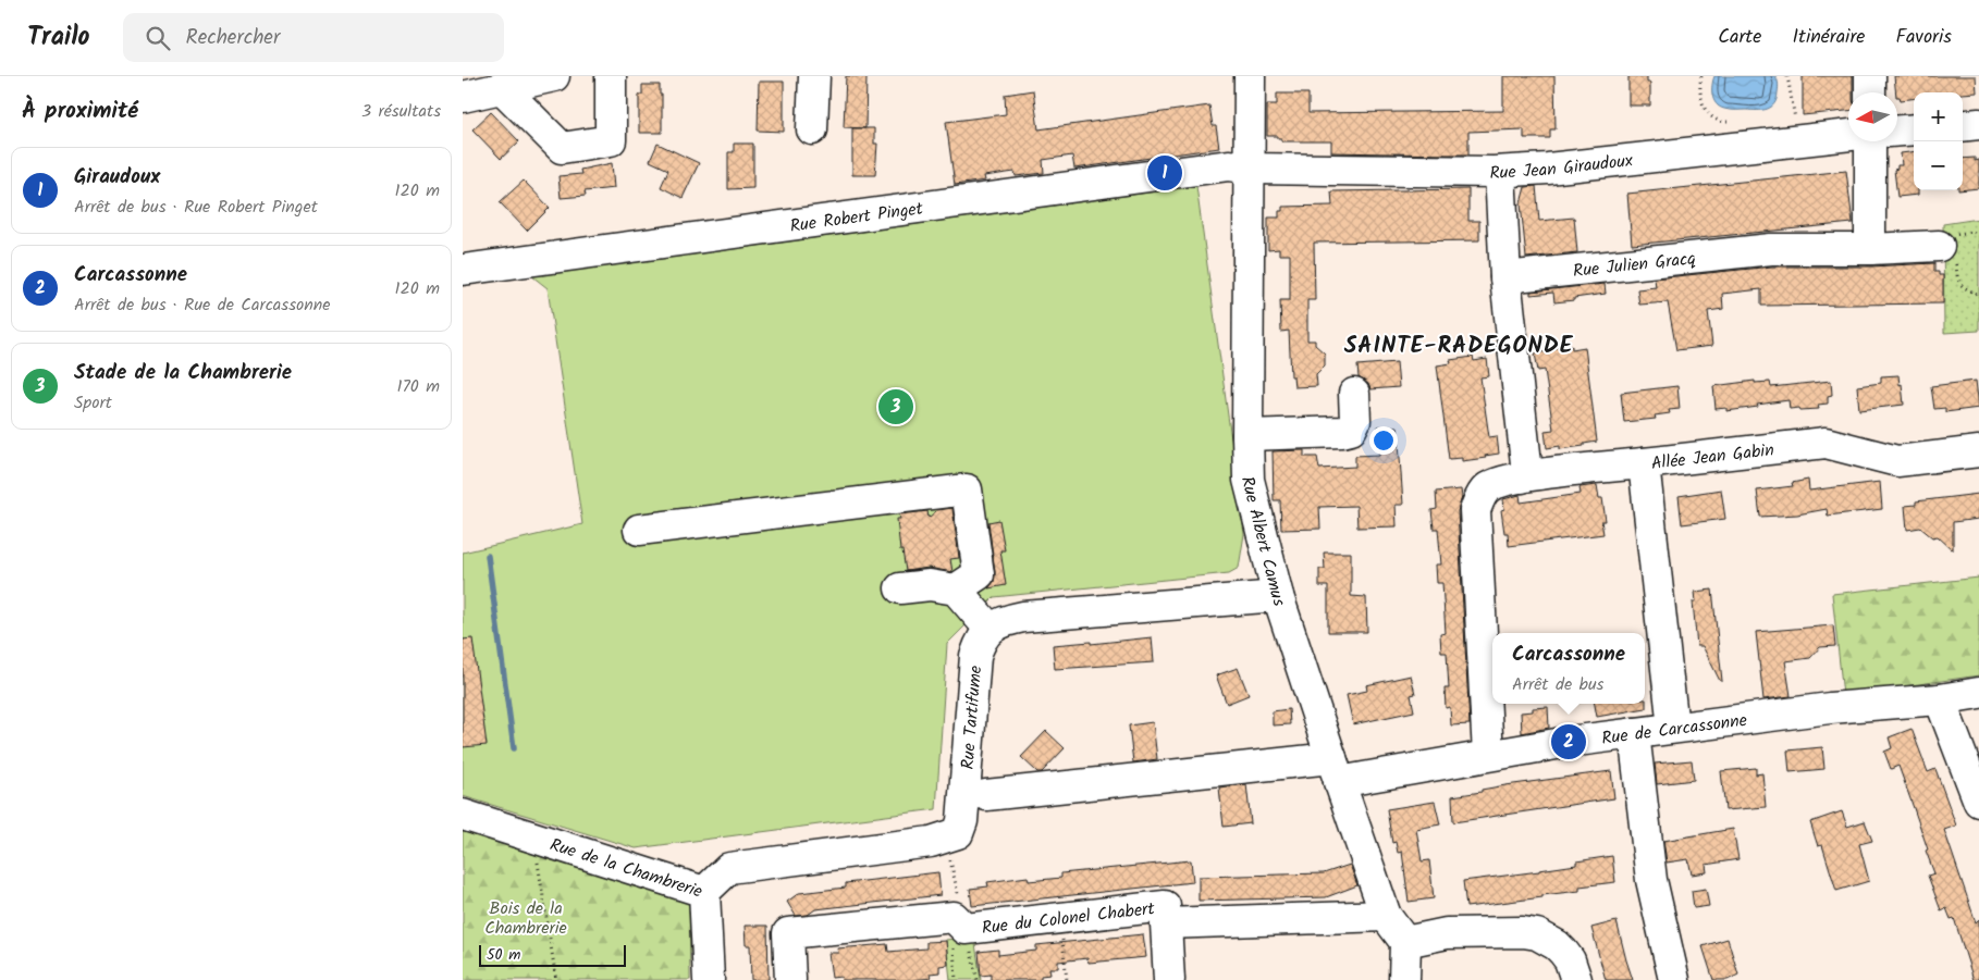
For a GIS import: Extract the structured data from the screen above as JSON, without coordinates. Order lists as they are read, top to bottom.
{
  "streets": {
    "street": [
      "Rue Jean Giraudoux",
      "Rue Robert Pinget",
      "Rue Julien Gracq",
      "Allée Jean Gabin",
      "Rue Albert Camus",
      "Rue Tartifume",
      "Rue de Carcassonne",
      "Rue de la Chambrerie",
      "Rue du Colonel Chabert"
    ]
  },
  "crossings": [
    ["Rue Jean Giraudoux", "Rue Robert Pinget"],
    ["Rue Jean Giraudoux", "Rue Albert Camus"],
    ["Rue Robert Pinget", "Rue Albert Camus"],
    ["Allée Jean Gabin", "Rue de Carcassonne"],
    ["Rue Albert Camus", "Rue de Carcassonne"],
    ["Rue Albert Camus", "Rue du Colonel Chabert"],
    ["Rue Tartifume", "Rue de la Chambrerie"]
  ],
  "districts": ["SAINTE-RADEGONDE"],
  "parks": ["Bois de la Chambrerie"],
  "scale_bar": "50 m",
  "north": "left",
  "page": {
    "header": "Trailo",
    "search": "Rechercher",
    "nav": ["Carte", "Itinéraire", "Favoris"],
    "heading": ["À proximité", "3 résultats"],
    "map_buttons": ["+", "−"],
    "list": [
      {
        "mark": "1",
        "name": "Giraudoux",
        "note": "Arrêt de bus · Rue Robert Pinget",
        "value": "120 m"
      },
      {
        "mark": "2",
        "name": "Carcassonne",
        "note": "Arrêt de bus · Rue de Carcassonne",
        "value": "120 m"
      },
      {
        "mark": "3",
        "name": "Stade de la Chambrerie",
        "note": "Sport",
        "value": "170 m"
      }
    ],
    "pins": ["1", "3", "2"],
    "popup": ["Carcassonne", "Arrêt de bus"],
    "scale": "50 m"
  }
}
